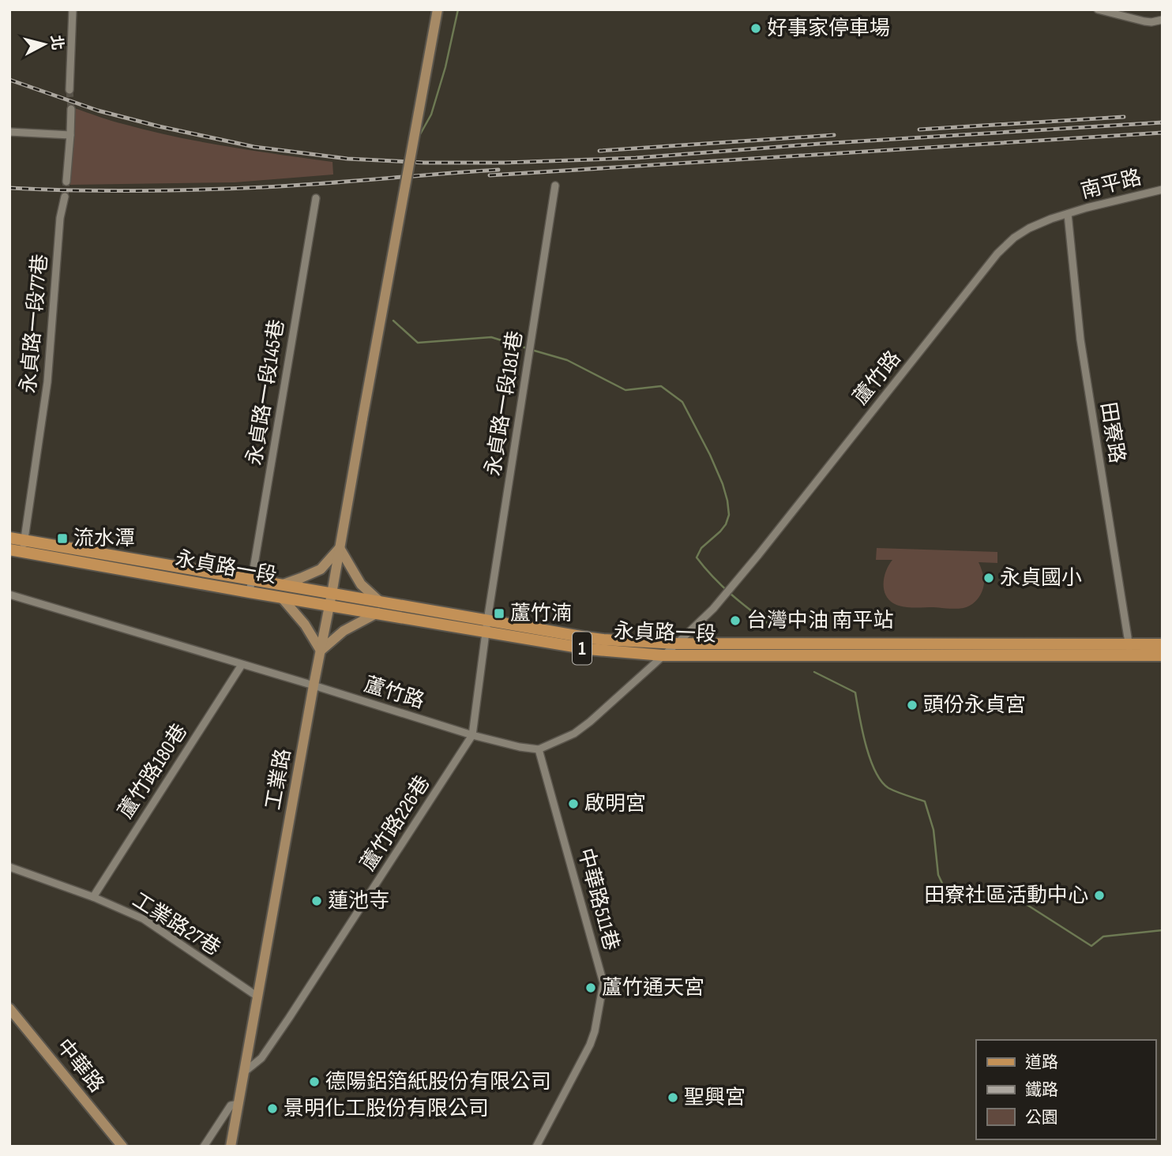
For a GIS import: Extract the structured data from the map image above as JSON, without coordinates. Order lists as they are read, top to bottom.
{
  "streets": {
    "main road": ["永貞路一段", "1"],
    "street": [
      "南平路",
      "永貞路一段77巷",
      "蘆竹路",
      "永貞路一段145巷",
      "永貞路一段181巷",
      "田寮路",
      "蘆竹路180巷",
      "工業路",
      "蘆竹路226巷",
      "中華路511巷",
      "工業路27巷",
      "中華路"
    ]
  },
  "crossings": [
    ["南平路", "蘆竹路"],
    ["南平路", "田寮路"],
    ["永貞路一段77巷", "永貞路一段"],
    ["蘆竹路", "田寮路"],
    ["蘆竹路", "永貞路一段"],
    ["蘆竹路", "蘆竹路180巷"],
    ["蘆竹路", "工業路"],
    ["蘆竹路", "蘆竹路226巷"],
    ["蘆竹路", "中華路511巷"],
    ["永貞路一段145巷", "永貞路一段"],
    ["永貞路一段181巷", "永貞路一段"],
    ["永貞路一段181巷", "蘆竹路226巷"],
    ["田寮路", "永貞路一段"],
    ["永貞路一段", "工業路"],
    ["永貞路一段", "蘆竹路226巷"],
    ["蘆竹路180巷", "工業路27巷"],
    ["工業路", "蘆竹路226巷"],
    ["工業路", "工業路27巷"]
  ],
  "places": {
    "other": [
      "好事家停車場",
      "永貞國小",
      "台灣中油 南平站",
      "頭份永貞宮",
      "啟明宮",
      "田寮社區活動中心",
      "蓮池寺",
      "蘆竹通天宮",
      "德陽鋁箔紙股份有限公司",
      "聖興宮",
      "景明化工股份有限公司"
    ],
    "transit": ["流水潭", "蘆竹湳"]
  },
  "legend": ["道路", "鐵路", "公園"],
  "north": "right"
}
